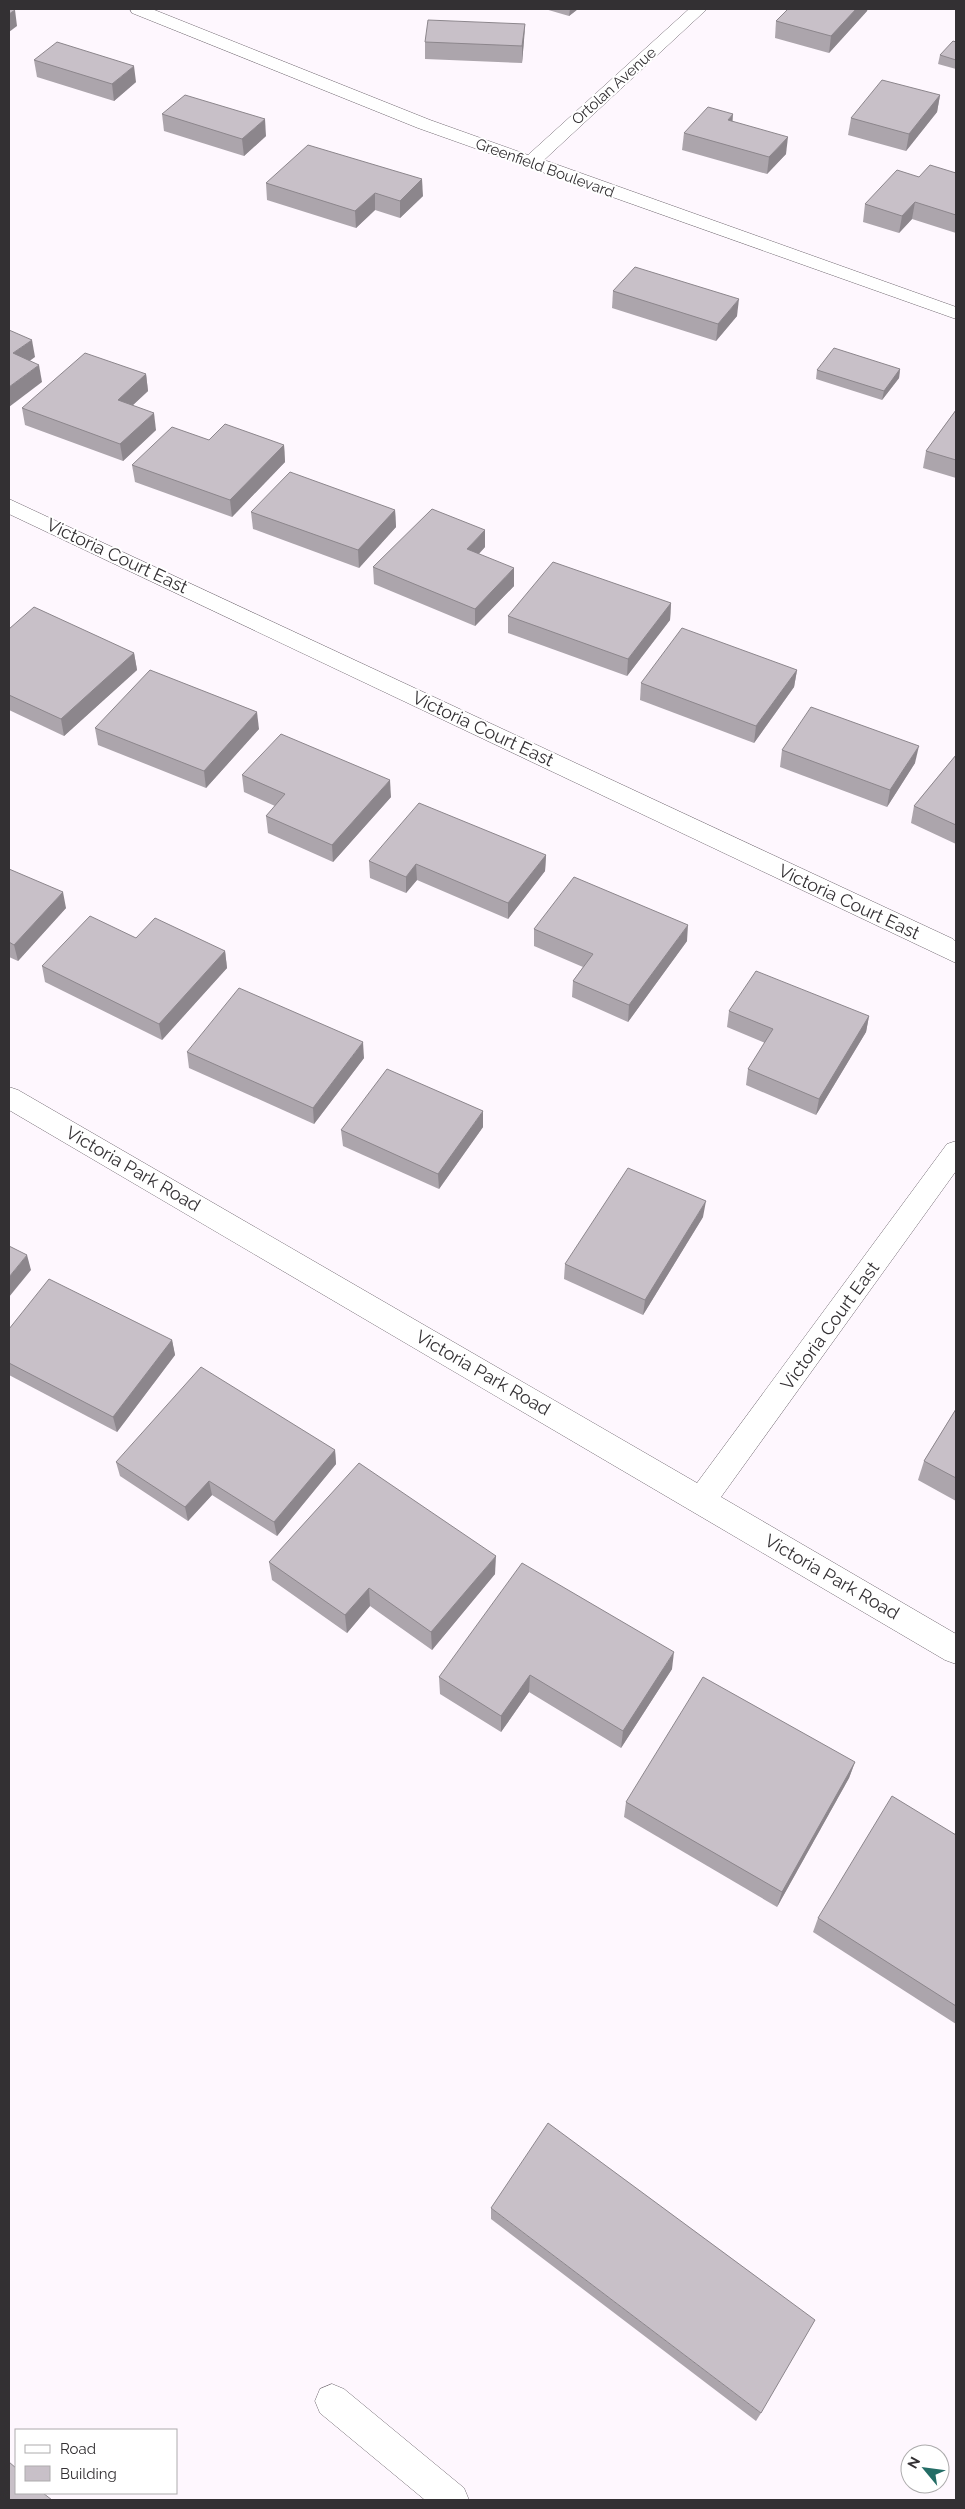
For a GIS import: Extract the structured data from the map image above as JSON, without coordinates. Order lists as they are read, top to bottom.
{
  "streets": {
    "street": [
      "Ortolan Avenue",
      "Greenfield Boulevard",
      "Victoria Court East",
      "Victoria Park Road"
    ]
  },
  "crossings": [
    ["Ortolan Avenue", "Greenfield Boulevard"],
    ["Victoria Court East", "Victoria Park Road"]
  ],
  "legend": ["Road", "Building"],
  "north": "top left"
}
